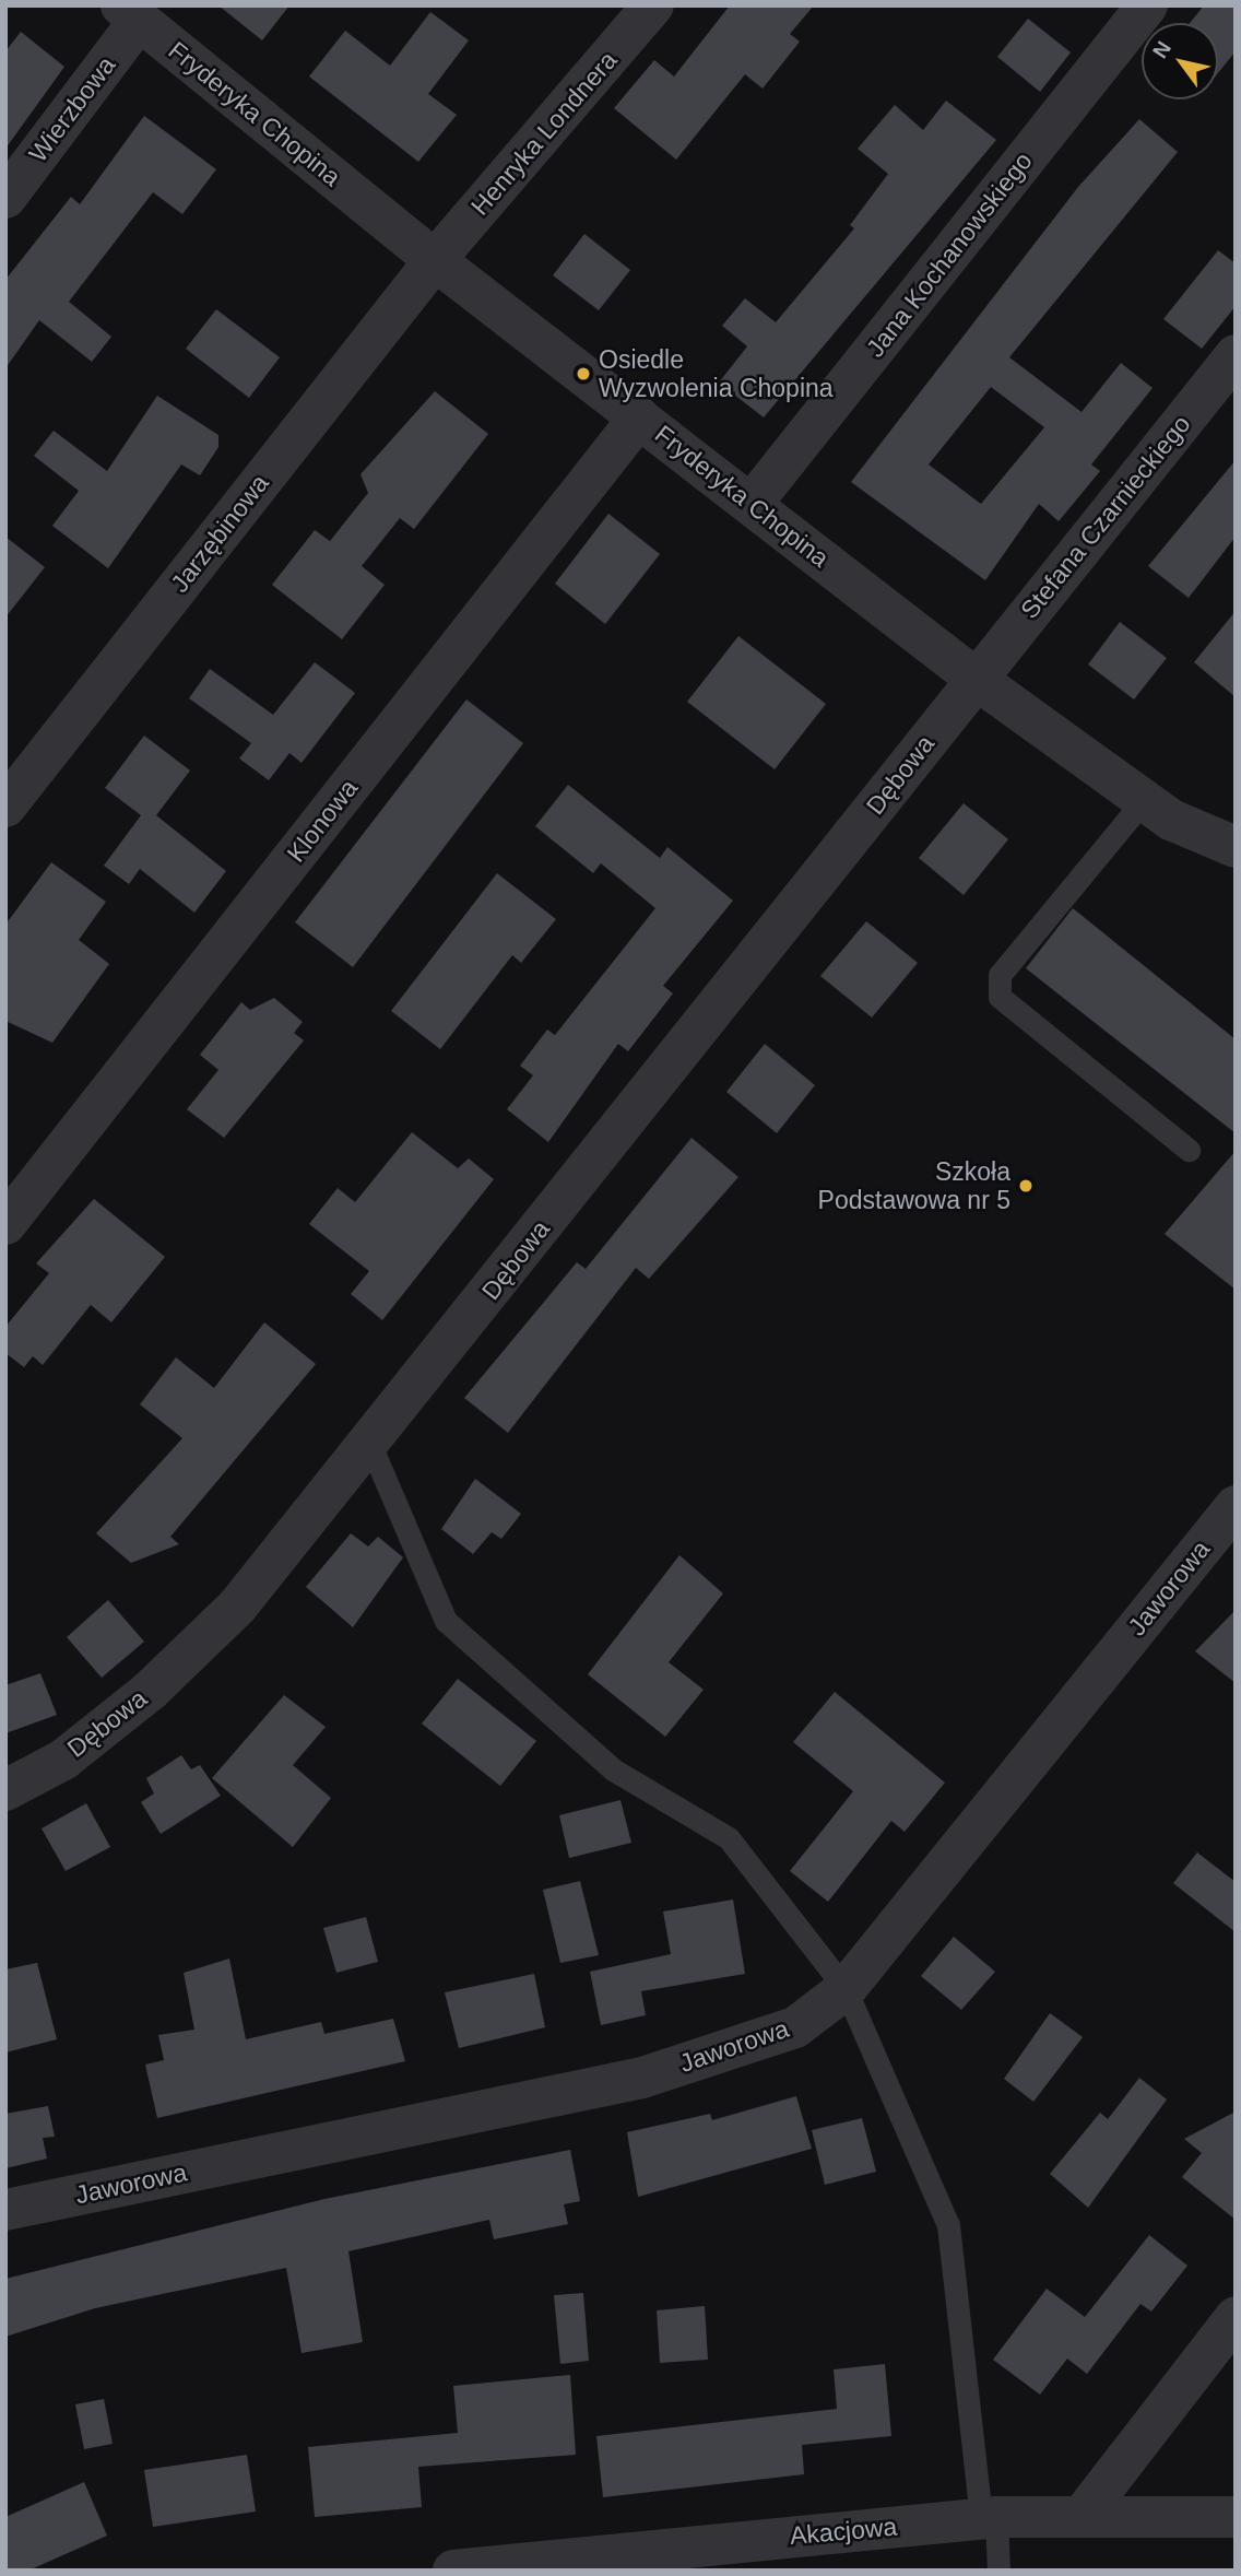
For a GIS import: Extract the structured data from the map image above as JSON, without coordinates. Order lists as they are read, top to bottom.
{
  "streets": {
    "street": [
      "Wierzbowa",
      "Fryderyka Chopina",
      "Henryka Londnera",
      "Jana Kochanowskiego",
      "Stefana Czarnieckiego",
      "Jarzębinowa",
      "Dębowa",
      "Klonowa",
      "Jaworowa",
      "Akacjowa"
    ]
  },
  "crossings": [
    ["Wierzbowa", "Fryderyka Chopina"],
    ["Fryderyka Chopina", "Henryka Londnera"],
    ["Fryderyka Chopina", "Jana Kochanowskiego"],
    ["Fryderyka Chopina", "Stefana Czarnieckiego"],
    ["Fryderyka Chopina", "Jarzębinowa"],
    ["Fryderyka Chopina", "Dębowa"],
    ["Fryderyka Chopina", "Klonowa"],
    ["Henryka Londnera", "Jarzębinowa"],
    ["Stefana Czarnieckiego", "Dębowa"]
  ],
  "places": ["Osiedle Wyzwolenia Chopina", "Szkoła Podstawowa nr 5"],
  "north": "top left"
}
